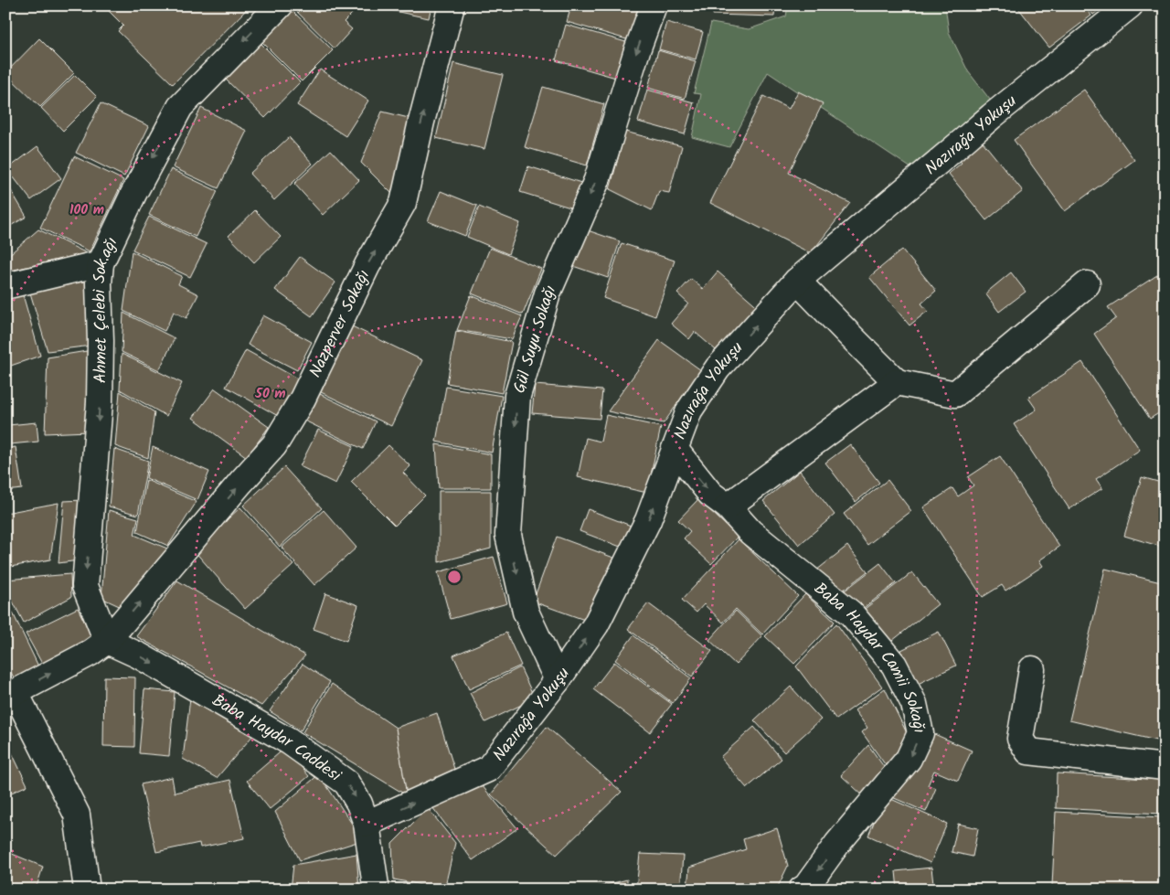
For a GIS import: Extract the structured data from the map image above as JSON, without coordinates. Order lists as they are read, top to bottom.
{
  "streets": {
    "street": [
      "Nazırağa Yokuşu",
      "Ahmet Çelebi Sok.ağı",
      "Nazperver Sokağı",
      "Gül Suyu Sokağı",
      "Baba Haydar Camii Sokağı",
      "Baba Haydar Caddesi"
    ]
  },
  "crossings": [
    ["Nazırağa Yokuşu", "Gül Suyu Sokağı"],
    ["Nazırağa Yokuşu", "Baba Haydar Camii Sokağı"],
    ["Nazırağa Yokuşu", "Baba Haydar Caddesi"],
    ["Ahmet Çelebi Sok.ağı", "Nazperver Sokağı"],
    ["Ahmet Çelebi Sok.ağı", "Baba Haydar Caddesi"],
    ["Nazperver Sokağı", "Baba Haydar Caddesi"]
  ],
  "one_way": [
    "Nazırağa Yokuşu",
    "Ahmet Çelebi Sok.ağı",
    "Nazperver Sokağı",
    "Gül Suyu Sokağı",
    "Baba Haydar Caddesi"
  ],
  "rings": ["100 m", "50 m"]
}
